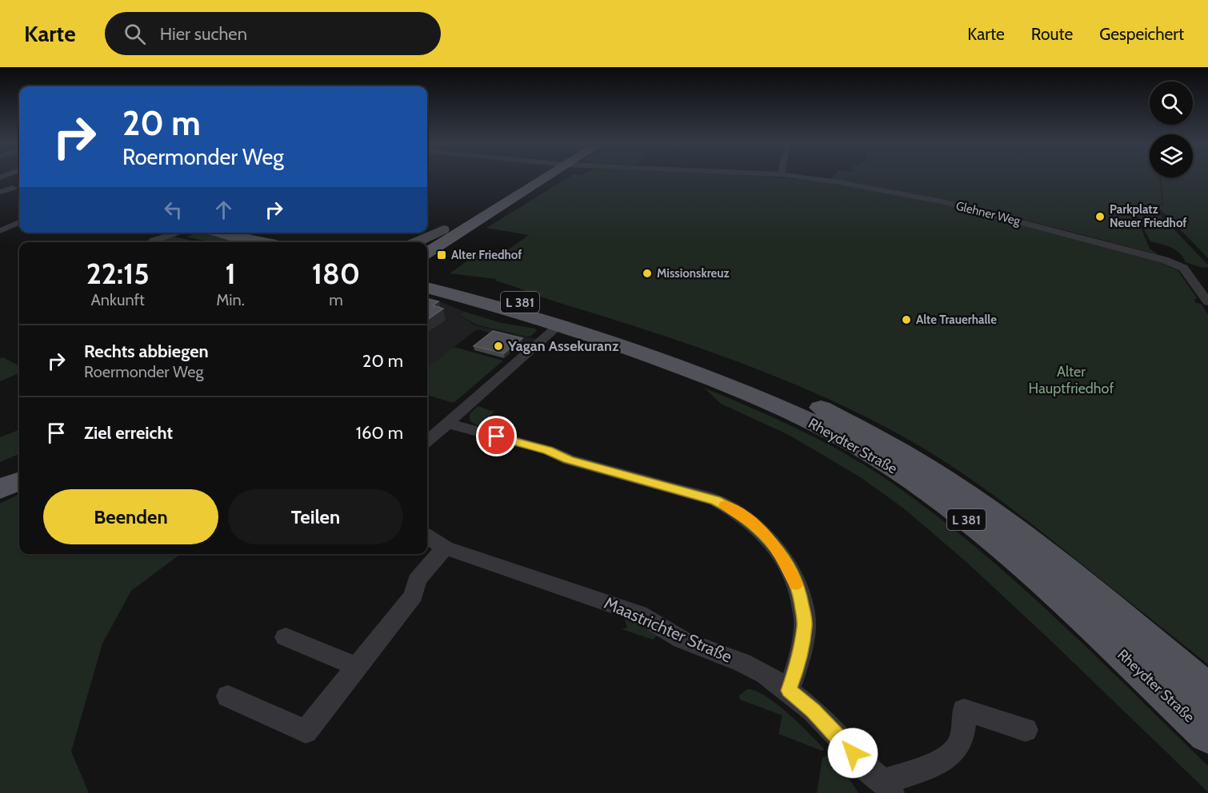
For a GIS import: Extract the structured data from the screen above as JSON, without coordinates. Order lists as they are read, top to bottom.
{
  "streets": {
    "main road": ["L 381", "Rheydter Straße"],
    "street": ["Glehner Weg", "Maastrichter Straße"]
  },
  "parks": ["Alter Hauptfriedhof"],
  "places": {
    "other": [
      "Parkplatz Neuer Friedhof",
      "Missionskreuz",
      "Alte Trauerhalle",
      "Yagan Assekuranz"
    ],
    "transit": ["Alter Friedhof"]
  },
  "page": {
    "header": "Karte",
    "search": "Hier suchen",
    "nav": ["Karte", "Route", "Gespeichert"],
    "turn": ["20 m", "Roermonder Weg"],
    "eta": [
      "22:15",
      "Ankunft",
      "1",
      "Min.",
      "180",
      "m"
    ],
    "list": [
      {
        "name": "Rechts abbiegen",
        "note": "Roermonder Weg",
        "value": "20 m"
      },
      {
        "name": "Ziel erreicht",
        "value": "160 m"
      }
    ],
    "buttons": ["Beenden", "Teilen"]
  }
}
